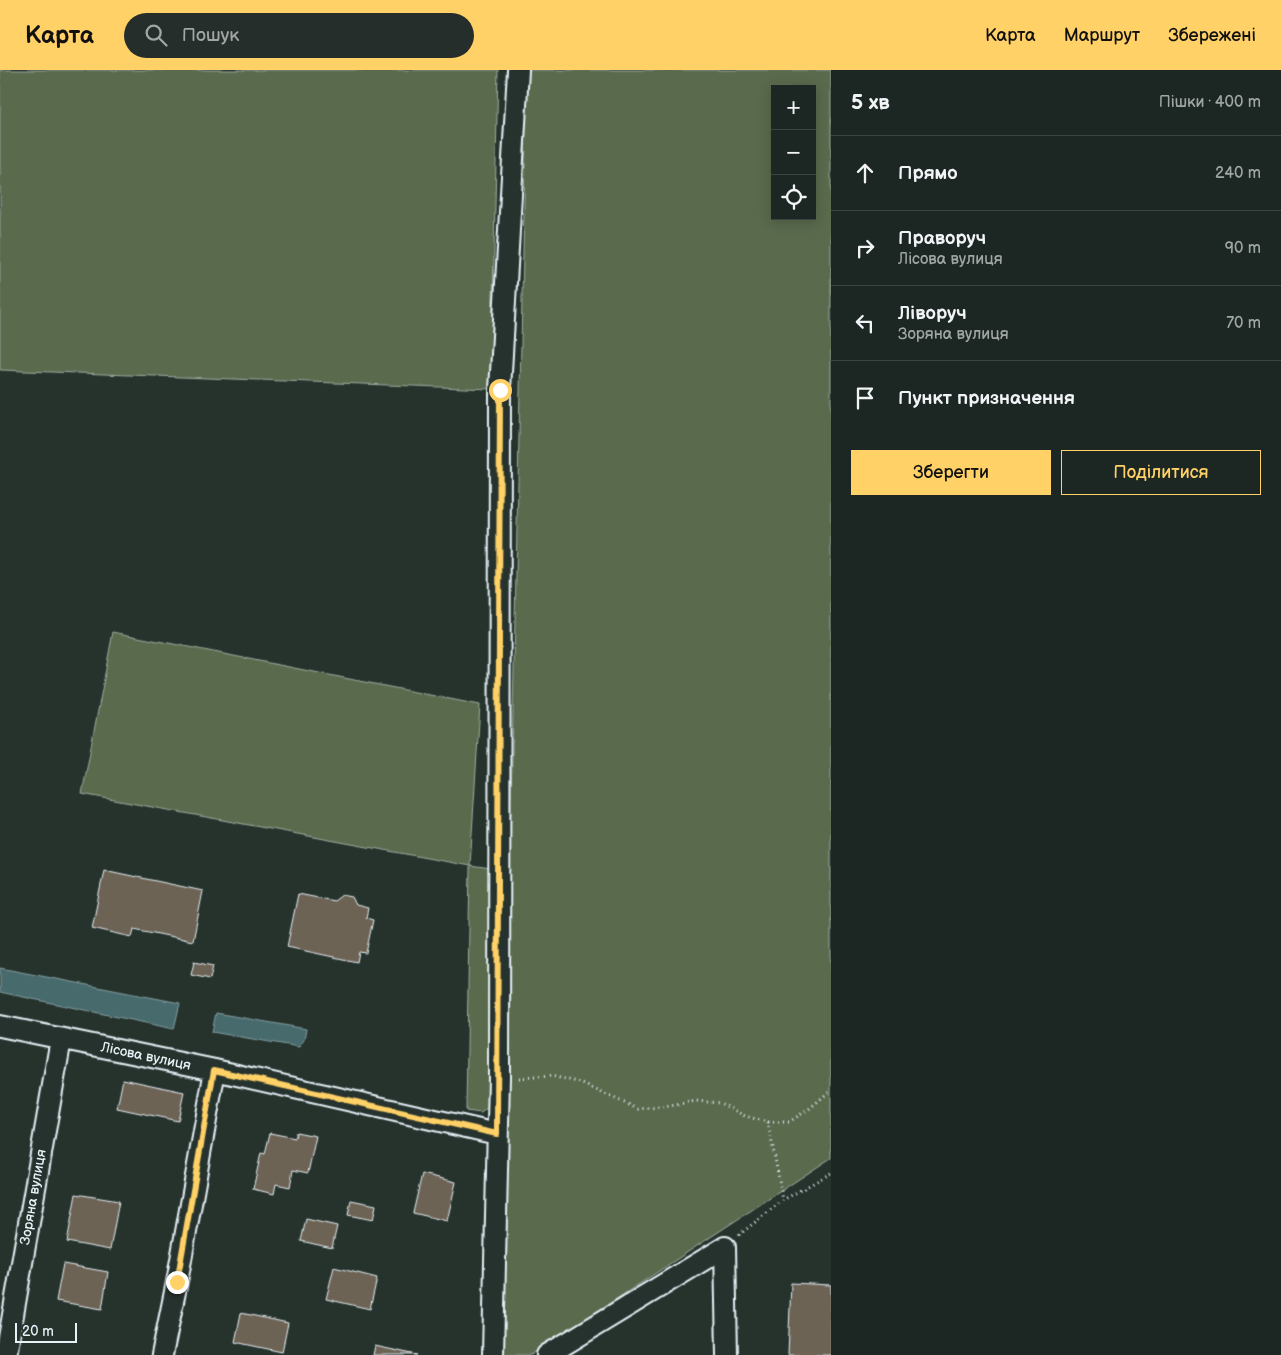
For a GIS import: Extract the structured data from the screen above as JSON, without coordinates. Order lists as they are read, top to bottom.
{
  "streets": {
    "street": ["Лісова вулиця", "Зоряна вулиця"]
  },
  "crossings": [
    ["Лісова вулиця", "Зоряна вулиця"]
  ],
  "scale_bar": "20 m",
  "page": {
    "header": "Карта",
    "search": "Пошук",
    "nav": ["Карта", "Маршрут", "Збережені"],
    "heading": ["5 хв", "Пішки · 400 m"],
    "map_buttons": ["+", "−"],
    "list": [
      ["Прямо", "240 m"],
      ["Праворуч", "Лісова вулиця", "90 m"],
      ["Ліворуч", "Зоряна вулиця", "70 m"],
      "Пункт призначення"
    ],
    "buttons": ["Зберегти", "Поділитися"],
    "scale": "20 m"
  }
}
